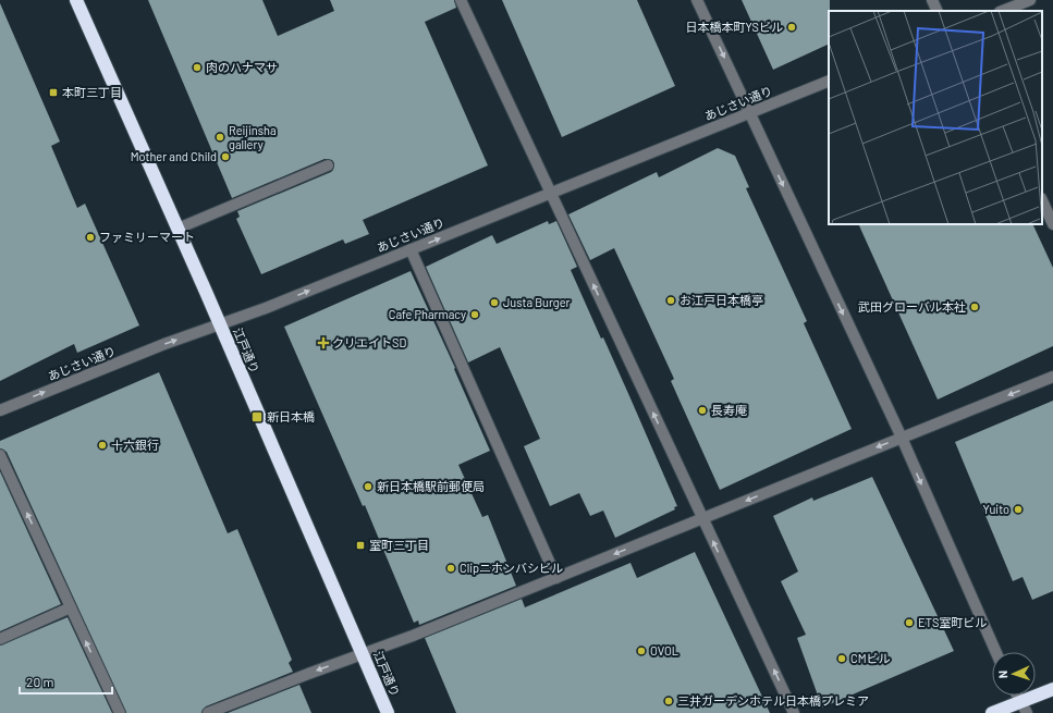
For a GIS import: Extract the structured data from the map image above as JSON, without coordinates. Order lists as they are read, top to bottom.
{
  "streets": {
    "highway": ["江戸通り"],
    "street": ["あじさい通り"]
  },
  "crossings": [
    ["あじさい通り", "江戸通り"]
  ],
  "one_way": ["あじさい通り"],
  "places": {
    "other": [
      "日本橋本町YSビル",
      "肉のハナマサ",
      "Reijinsha gallery",
      "Mother and Child",
      "ファミリーマート",
      "お江戸日本橋亭",
      "Justa Burger",
      "武田グローバル本社",
      "Cafe Pharmacy",
      "長寿庵",
      "十六銀行",
      "新日本橋駅前郵便局",
      "Yuito",
      "Clipニホンバシビル",
      "ETS室町ビル",
      "OVOL",
      "CMビル",
      "三井ガーデンホテル日本橋プレミア"
    ],
    "transit": ["本町三丁目", "新日本橋", "室町三丁目"],
    "health": ["クリエイトSD"]
  },
  "scale_bar": "20 m",
  "north": "left"
}
